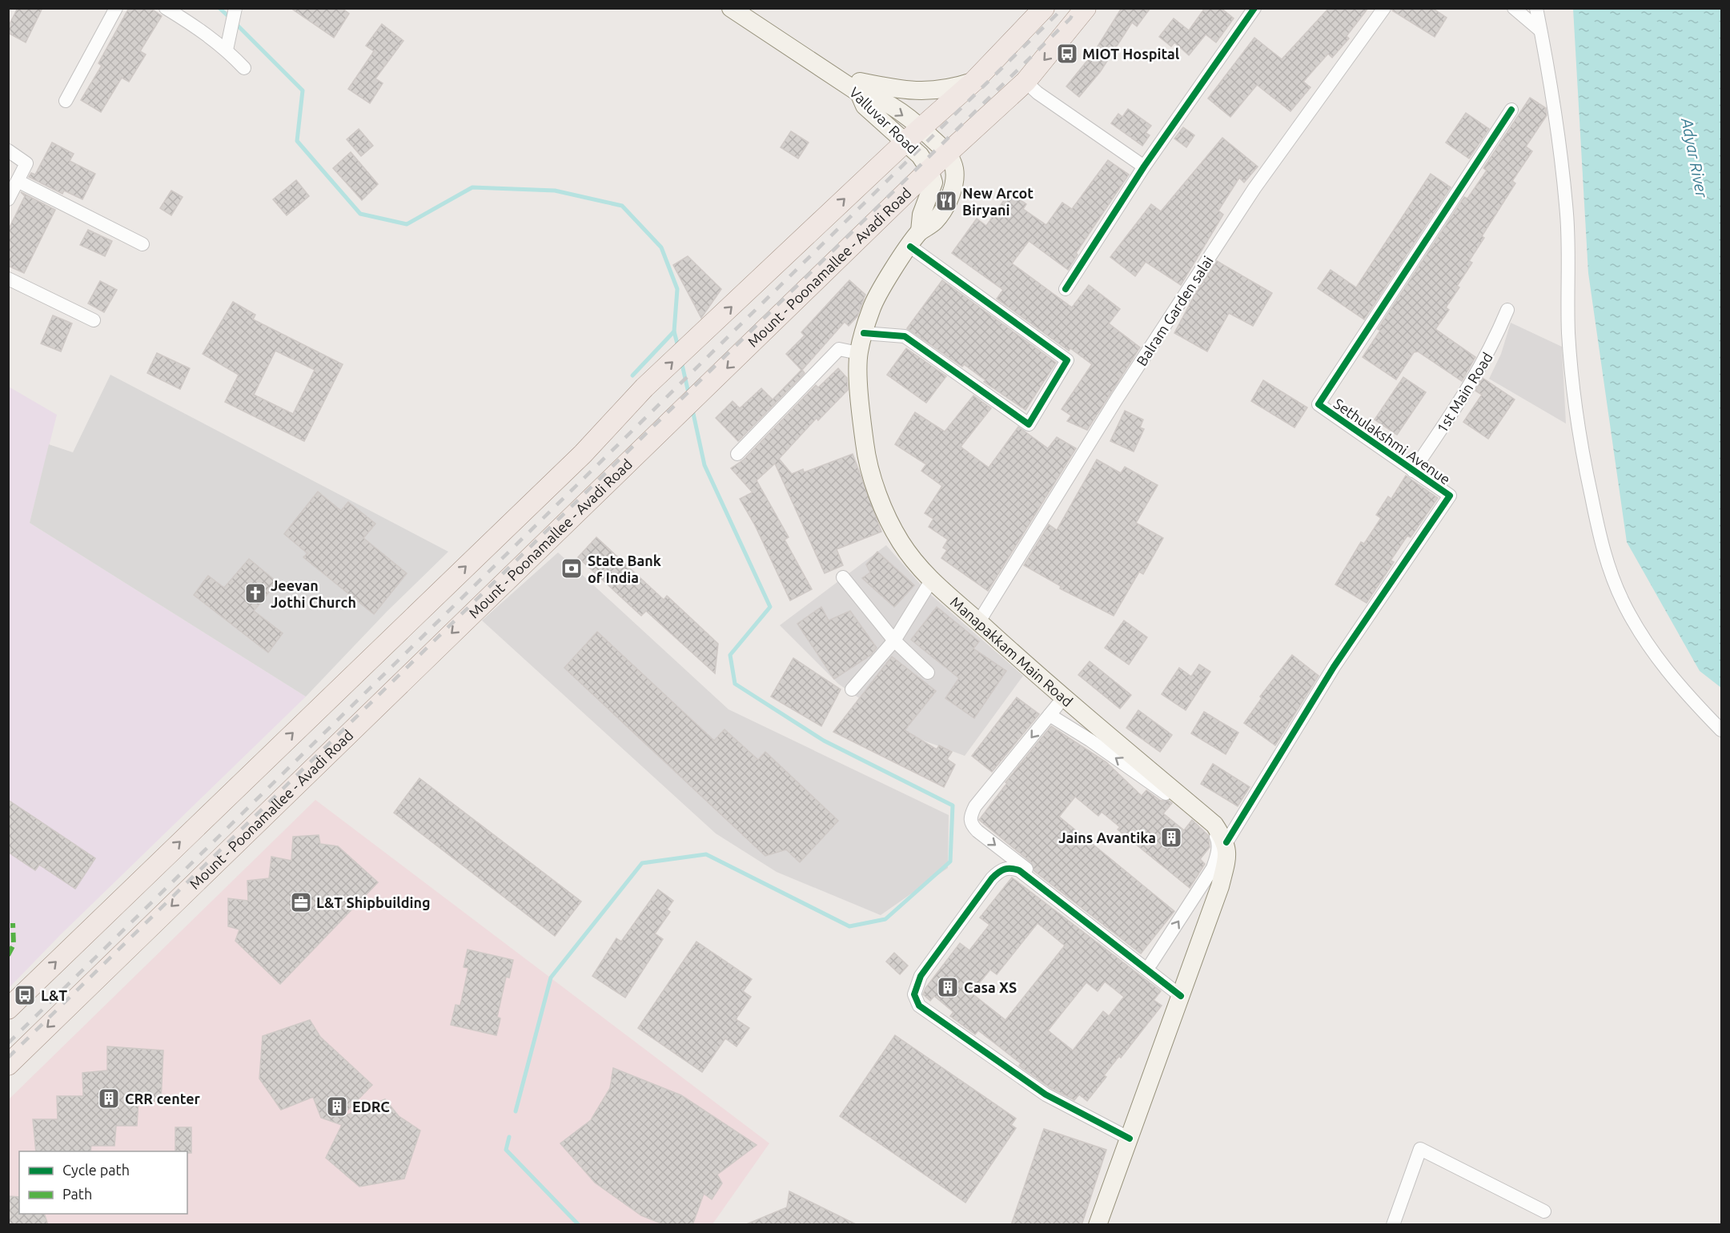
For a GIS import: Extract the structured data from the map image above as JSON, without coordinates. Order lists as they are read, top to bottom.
{
  "streets": {
    "main road": ["Valluvar Road", "Mount - Poonamallee - Avadi Road", "Manapakkam Main Road"],
    "street": ["Balram Garden salai", "1st Main Road", "Sethulakshmi Avenue"]
  },
  "crossings": [
    ["Valluvar Road", "Mount - Poonamallee - Avadi Road"],
    ["Valluvar Road", "Manapakkam Main Road"],
    ["Mount - Poonamallee - Avadi Road", "Manapakkam Main Road"],
    ["Balram Garden salai", "Manapakkam Main Road"],
    ["1st Main Road", "Sethulakshmi Avenue"],
    ["Sethulakshmi Avenue", "Manapakkam Main Road"]
  ],
  "water": ["Adyar River"],
  "places": {
    "bus stop": ["MIOT Hospital", "L&T"],
    "restaurant": ["New Arcot Biryani"],
    "bank": ["State Bank of India"],
    "church": ["Jeevan Jothi Church"],
    "building": [
      "Jains Avantika",
      "Casa XS",
      "CRR center",
      "EDRC"
    ],
    "office": ["L&T Shipbuilding"]
  },
  "legend": ["Cycle path", "Path"]
}
